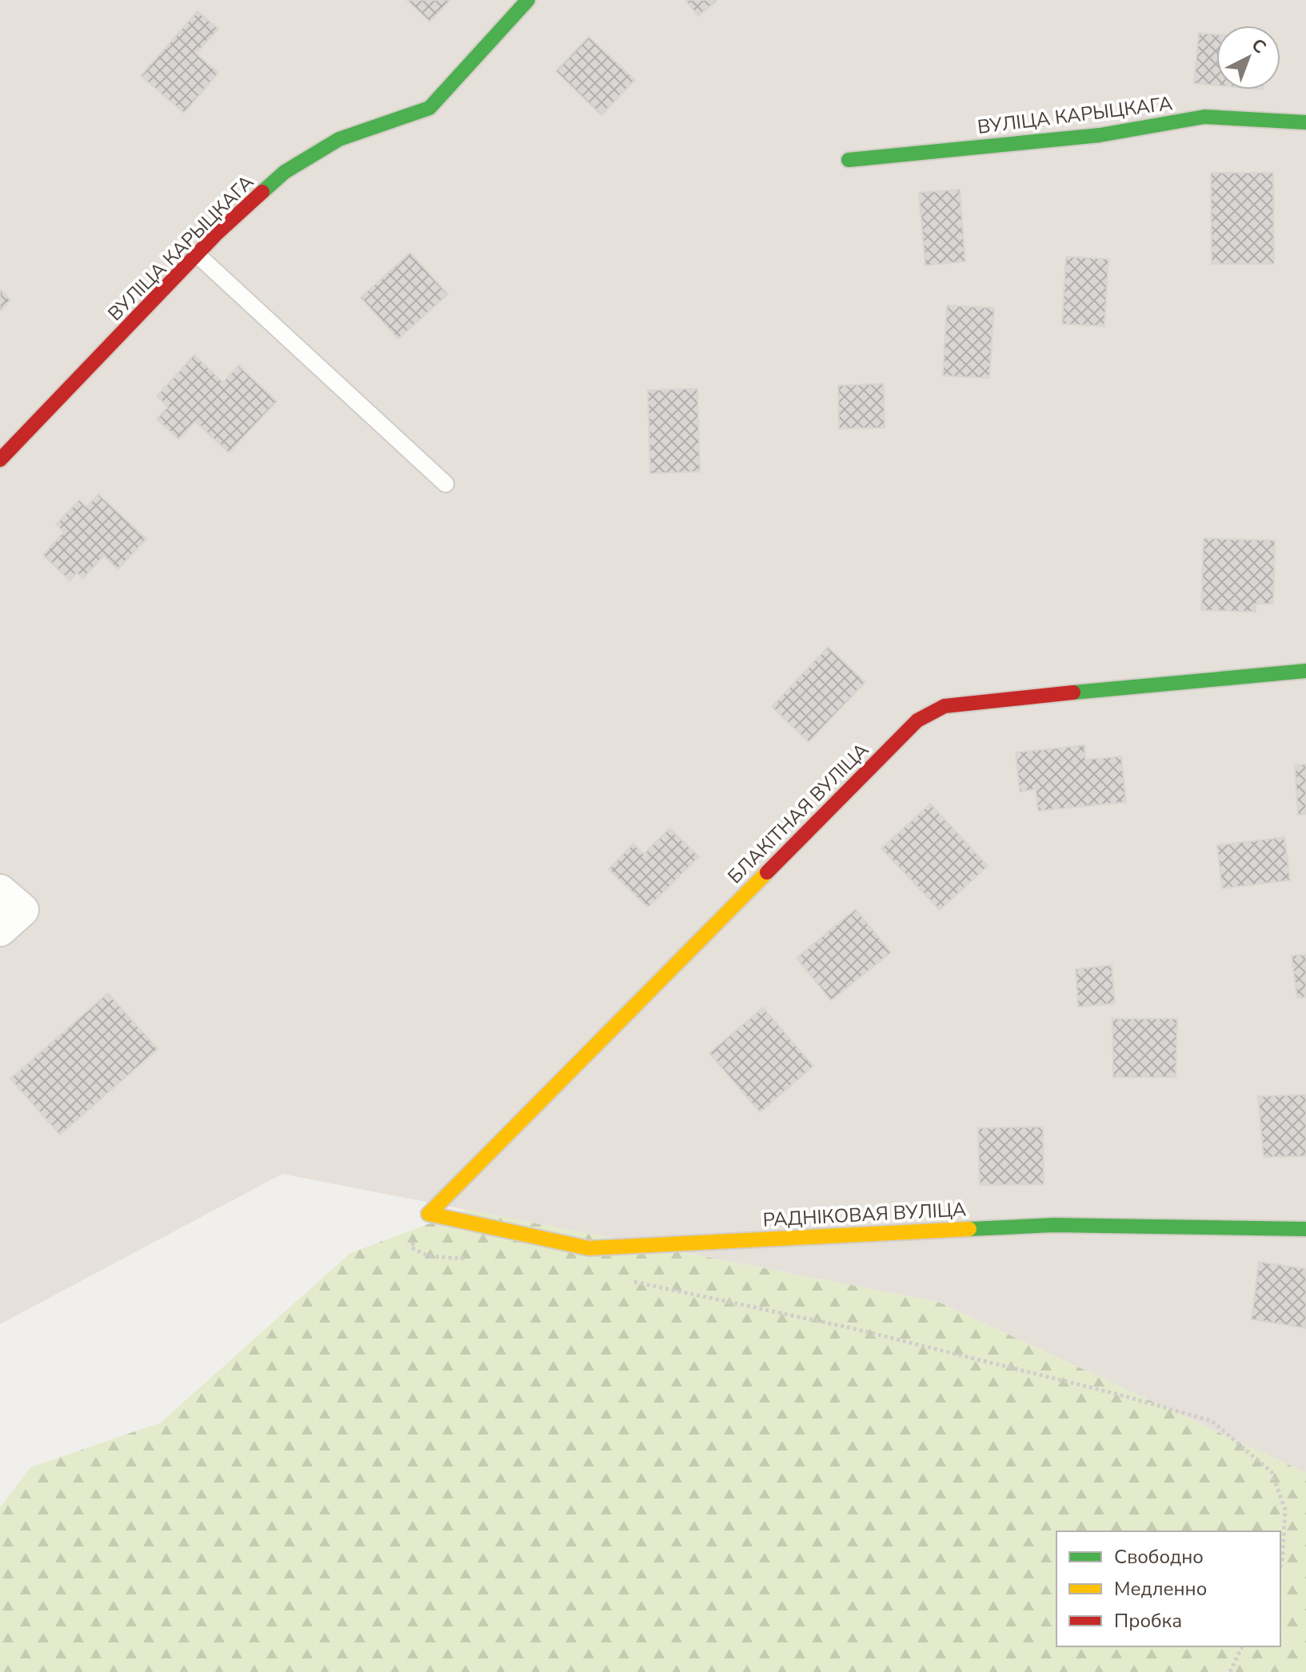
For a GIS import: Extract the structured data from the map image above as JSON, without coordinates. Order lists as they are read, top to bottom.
{
  "streets": {
    "street": ["ВУЛІЦА КАРЫЦКАГА", "БЛАКІТНАЯ ВУЛІЦА", "РАДНІКОВАЯ ВУЛІЦА"]
  },
  "crossings": [
    ["БЛАКІТНАЯ ВУЛІЦА", "РАДНІКОВАЯ ВУЛІЦА"]
  ],
  "legend": ["Свободно", "Медленно", "Пробка"],
  "north": "top right"
}
